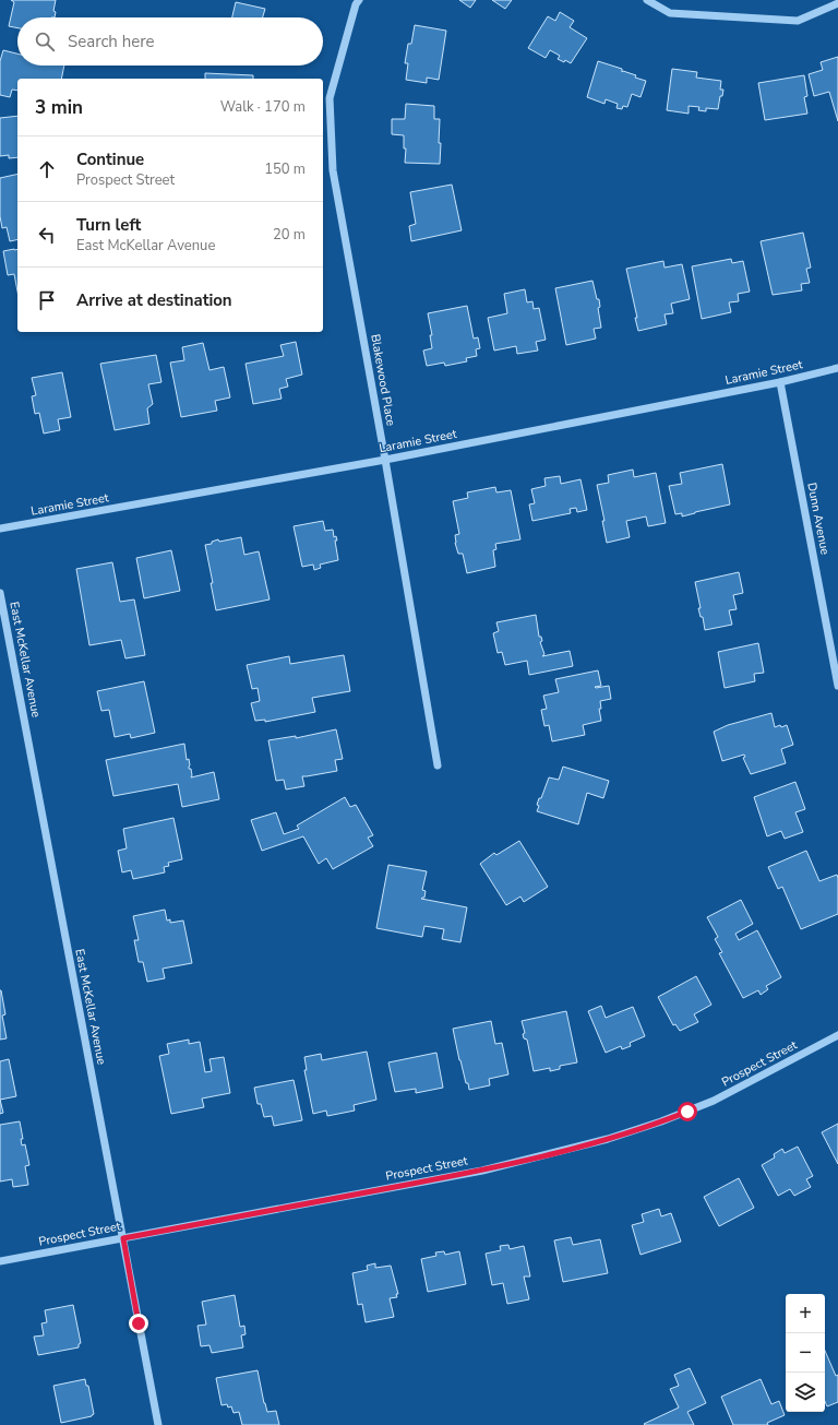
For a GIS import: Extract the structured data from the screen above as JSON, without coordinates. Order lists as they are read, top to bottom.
{
  "streets": {
    "street": [
      "Laramie Street",
      "Blakewood Place",
      "Dunn Avenue",
      "East McKellar Avenue",
      "Prospect Street"
    ]
  },
  "crossings": [
    ["Laramie Street", "Blakewood Place"],
    ["Laramie Street", "Dunn Avenue"],
    ["East McKellar Avenue", "Prospect Street"]
  ],
  "page": {
    "search": "Search here",
    "heading": ["3 min", "Walk · 170 m"],
    "list": [
      ["Continue", "Prospect Street", "150 m"],
      ["Turn left", "East McKellar Avenue", "20 m"],
      "Arrive at destination"
    ],
    "map_buttons": ["+", "−"]
  }
}
